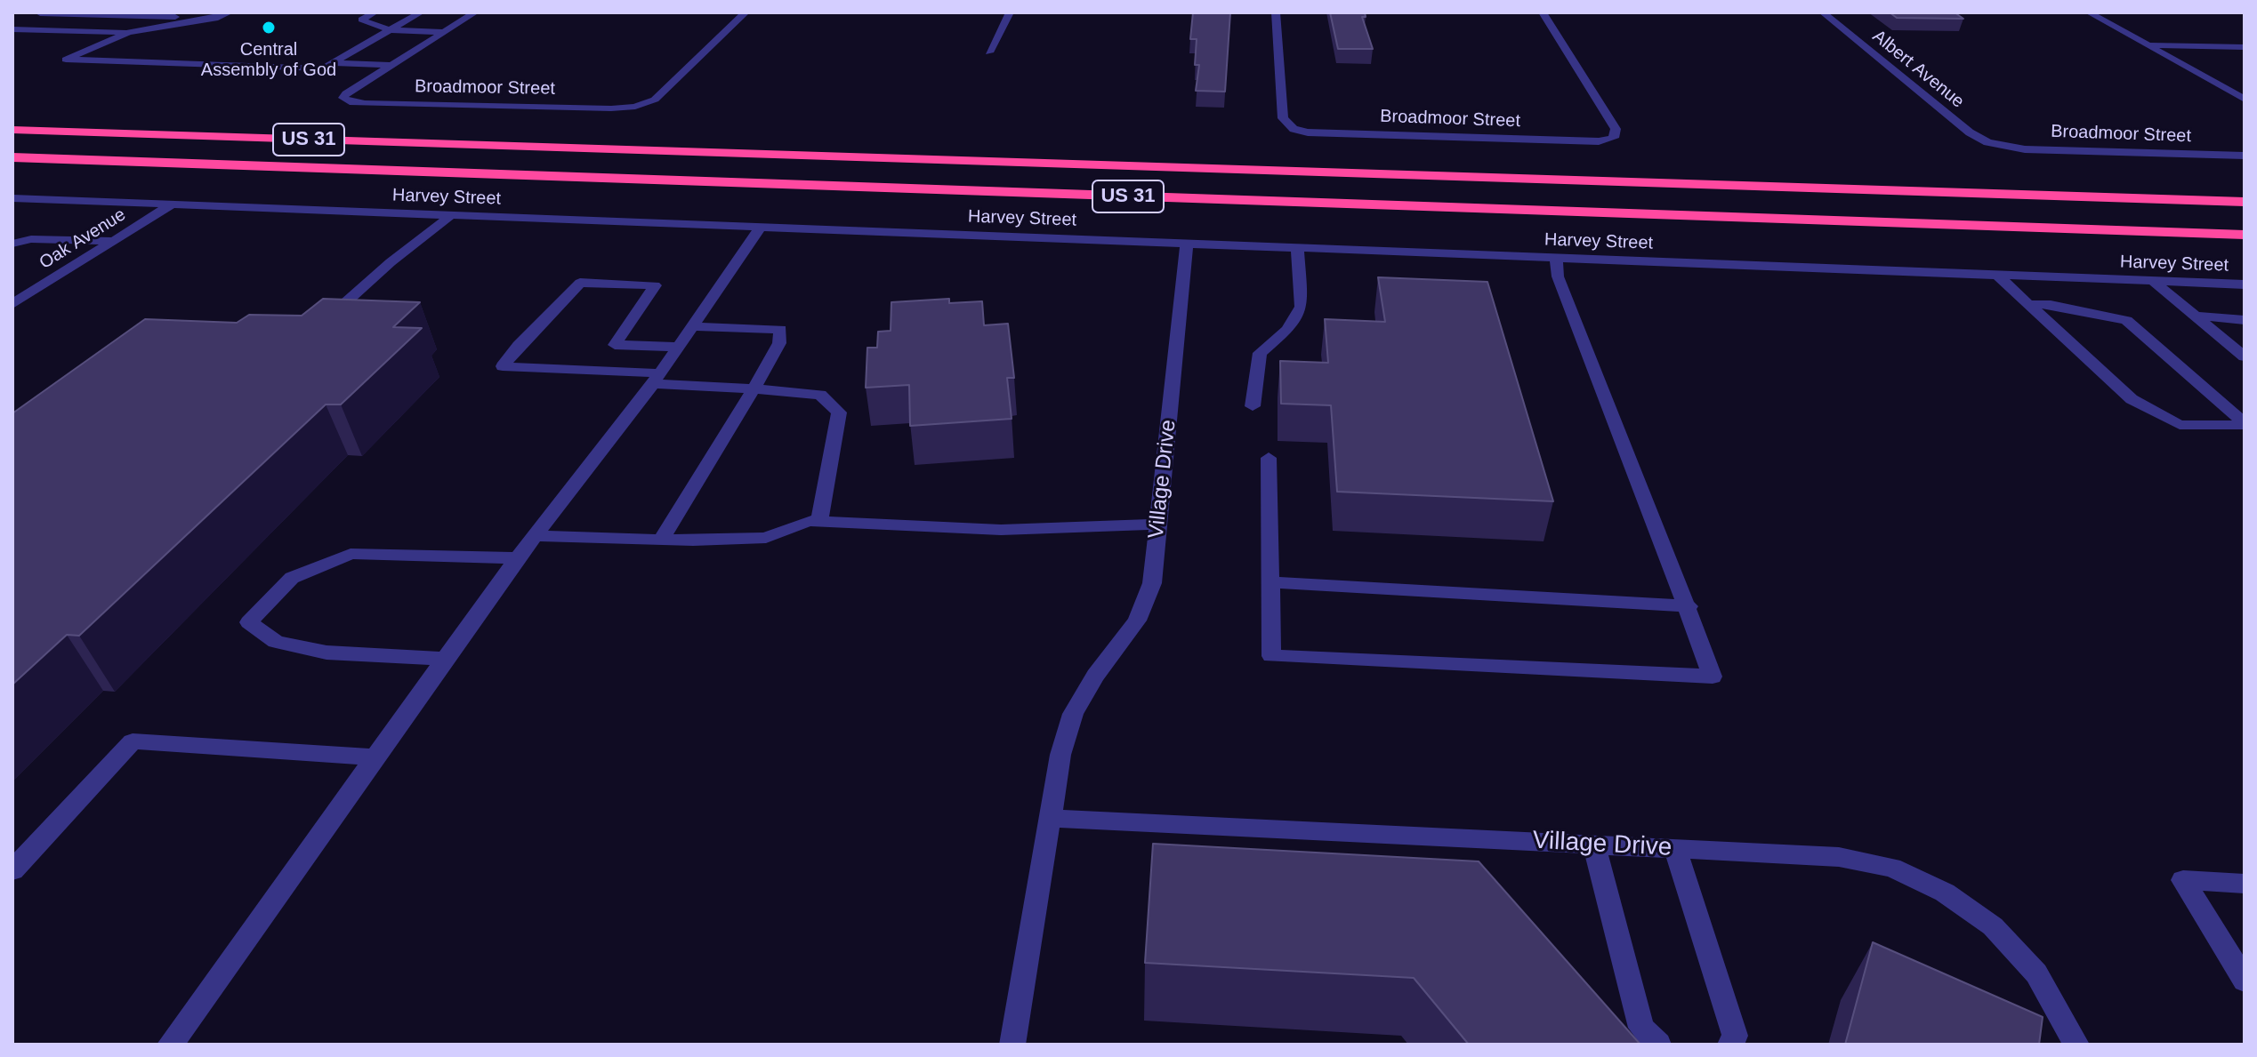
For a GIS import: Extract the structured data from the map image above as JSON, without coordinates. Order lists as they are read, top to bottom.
{
  "streets": {
    "highway": ["US 31"],
    "street": [
      "Albert Avenue",
      "Broadmoor Street",
      "Harvey Street",
      "Oak Avenue",
      "Village Drive"
    ]
  },
  "crossings": [
    ["Albert Avenue", "Broadmoor Street"],
    ["Harvey Street", "Oak Avenue"],
    ["Harvey Street", "Village Drive"]
  ],
  "places": ["Central Assembly of God"]
}
